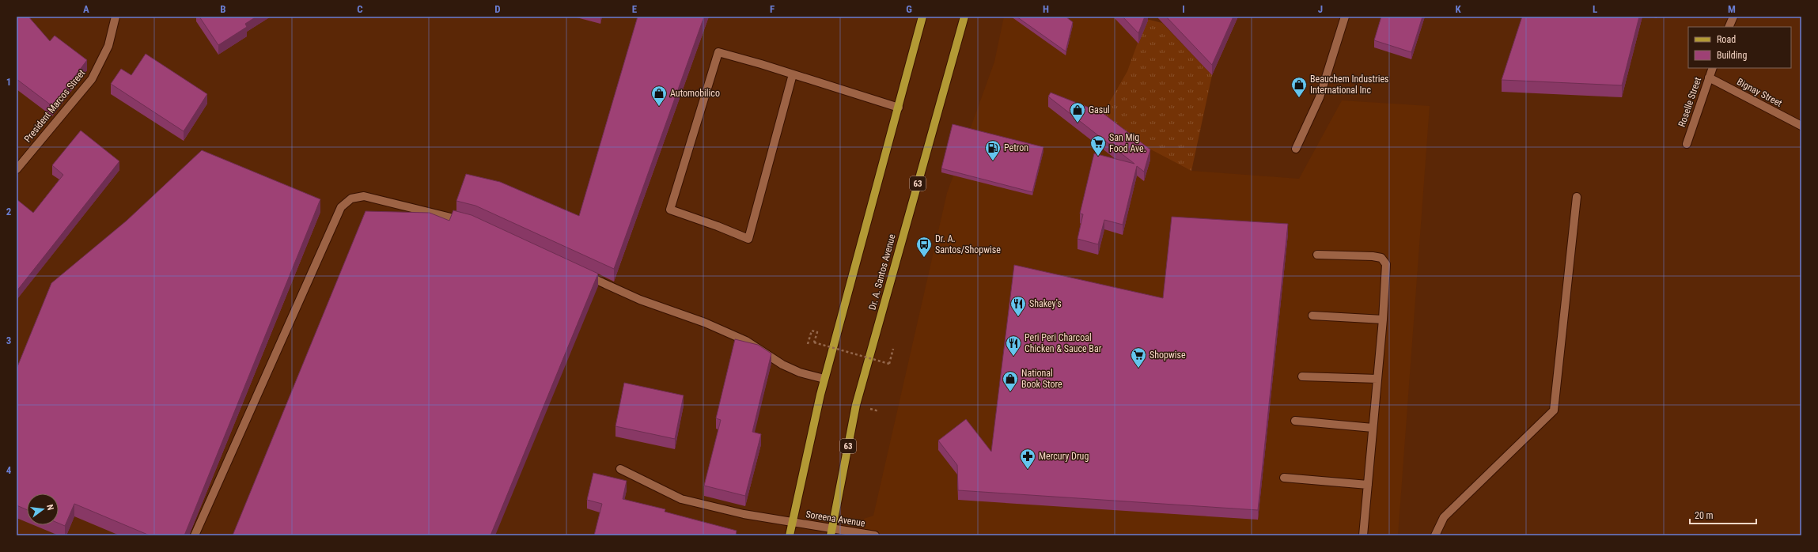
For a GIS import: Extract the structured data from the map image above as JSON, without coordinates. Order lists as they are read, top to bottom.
{
  "streets": {
    "main road": ["63", "Dr. A. Santos Avenue"],
    "street": [
      "Bignay Street",
      "Roselle Street",
      "President Marcos Street",
      "Soreena Avenue"
    ]
  },
  "crossings": [
    ["Bignay Street", "Roselle Street"],
    ["Dr. A. Santos Avenue", "Soreena Avenue"]
  ],
  "places": {
    "shop": [
      "Beauchem Industries International Inc",
      "Automobilico",
      "Gasul",
      "National Book Store"
    ],
    "supermarket": ["San Mig Food Ave.", "Shopwise"],
    "fuel station": ["Petron"],
    "bus stop": ["Dr. A. Santos/Shopwise"],
    "restaurant": ["Shakey's", "Peri Peri Charcoal Chicken & Sauce Bar"],
    "pharmacy": ["Mercury Drug"]
  },
  "legend": ["Road", "Building"],
  "scale_bar": "20 m",
  "north": "right",
  "grid": {
    "columns": [
      "A",
      "B",
      "C",
      "D",
      "E",
      "F",
      "G",
      "H",
      "I",
      "J",
      "K",
      "L",
      "M"
    ],
    "rows": [
      "1",
      "2",
      "3",
      "4"
    ]
  }
}
